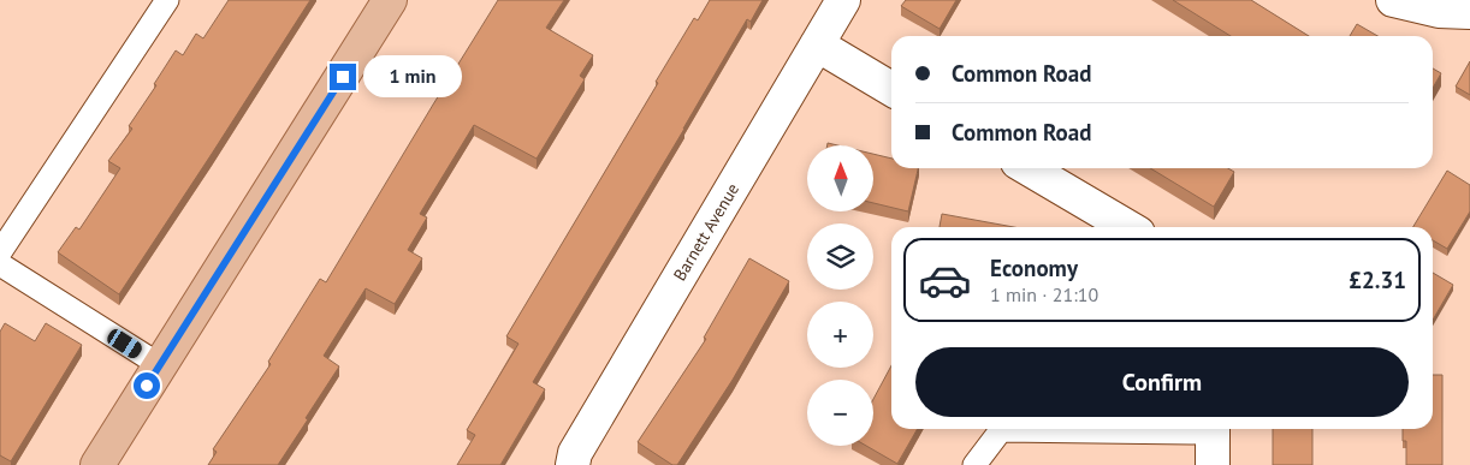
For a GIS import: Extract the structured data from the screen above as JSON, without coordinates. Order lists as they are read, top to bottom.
{
  "streets": {
    "street": ["Barnett Avenue"]
  },
  "north": "top",
  "page": {
    "banner": ["Common Road", "Common Road"],
    "bubble": "1 min",
    "map_buttons": ["+", "−"],
    "list": [
      {
        "name": "Economy",
        "note": "1 min · 21:10",
        "value": "£2.31"
      }
    ],
    "buttons": "Confirm"
  }
}
